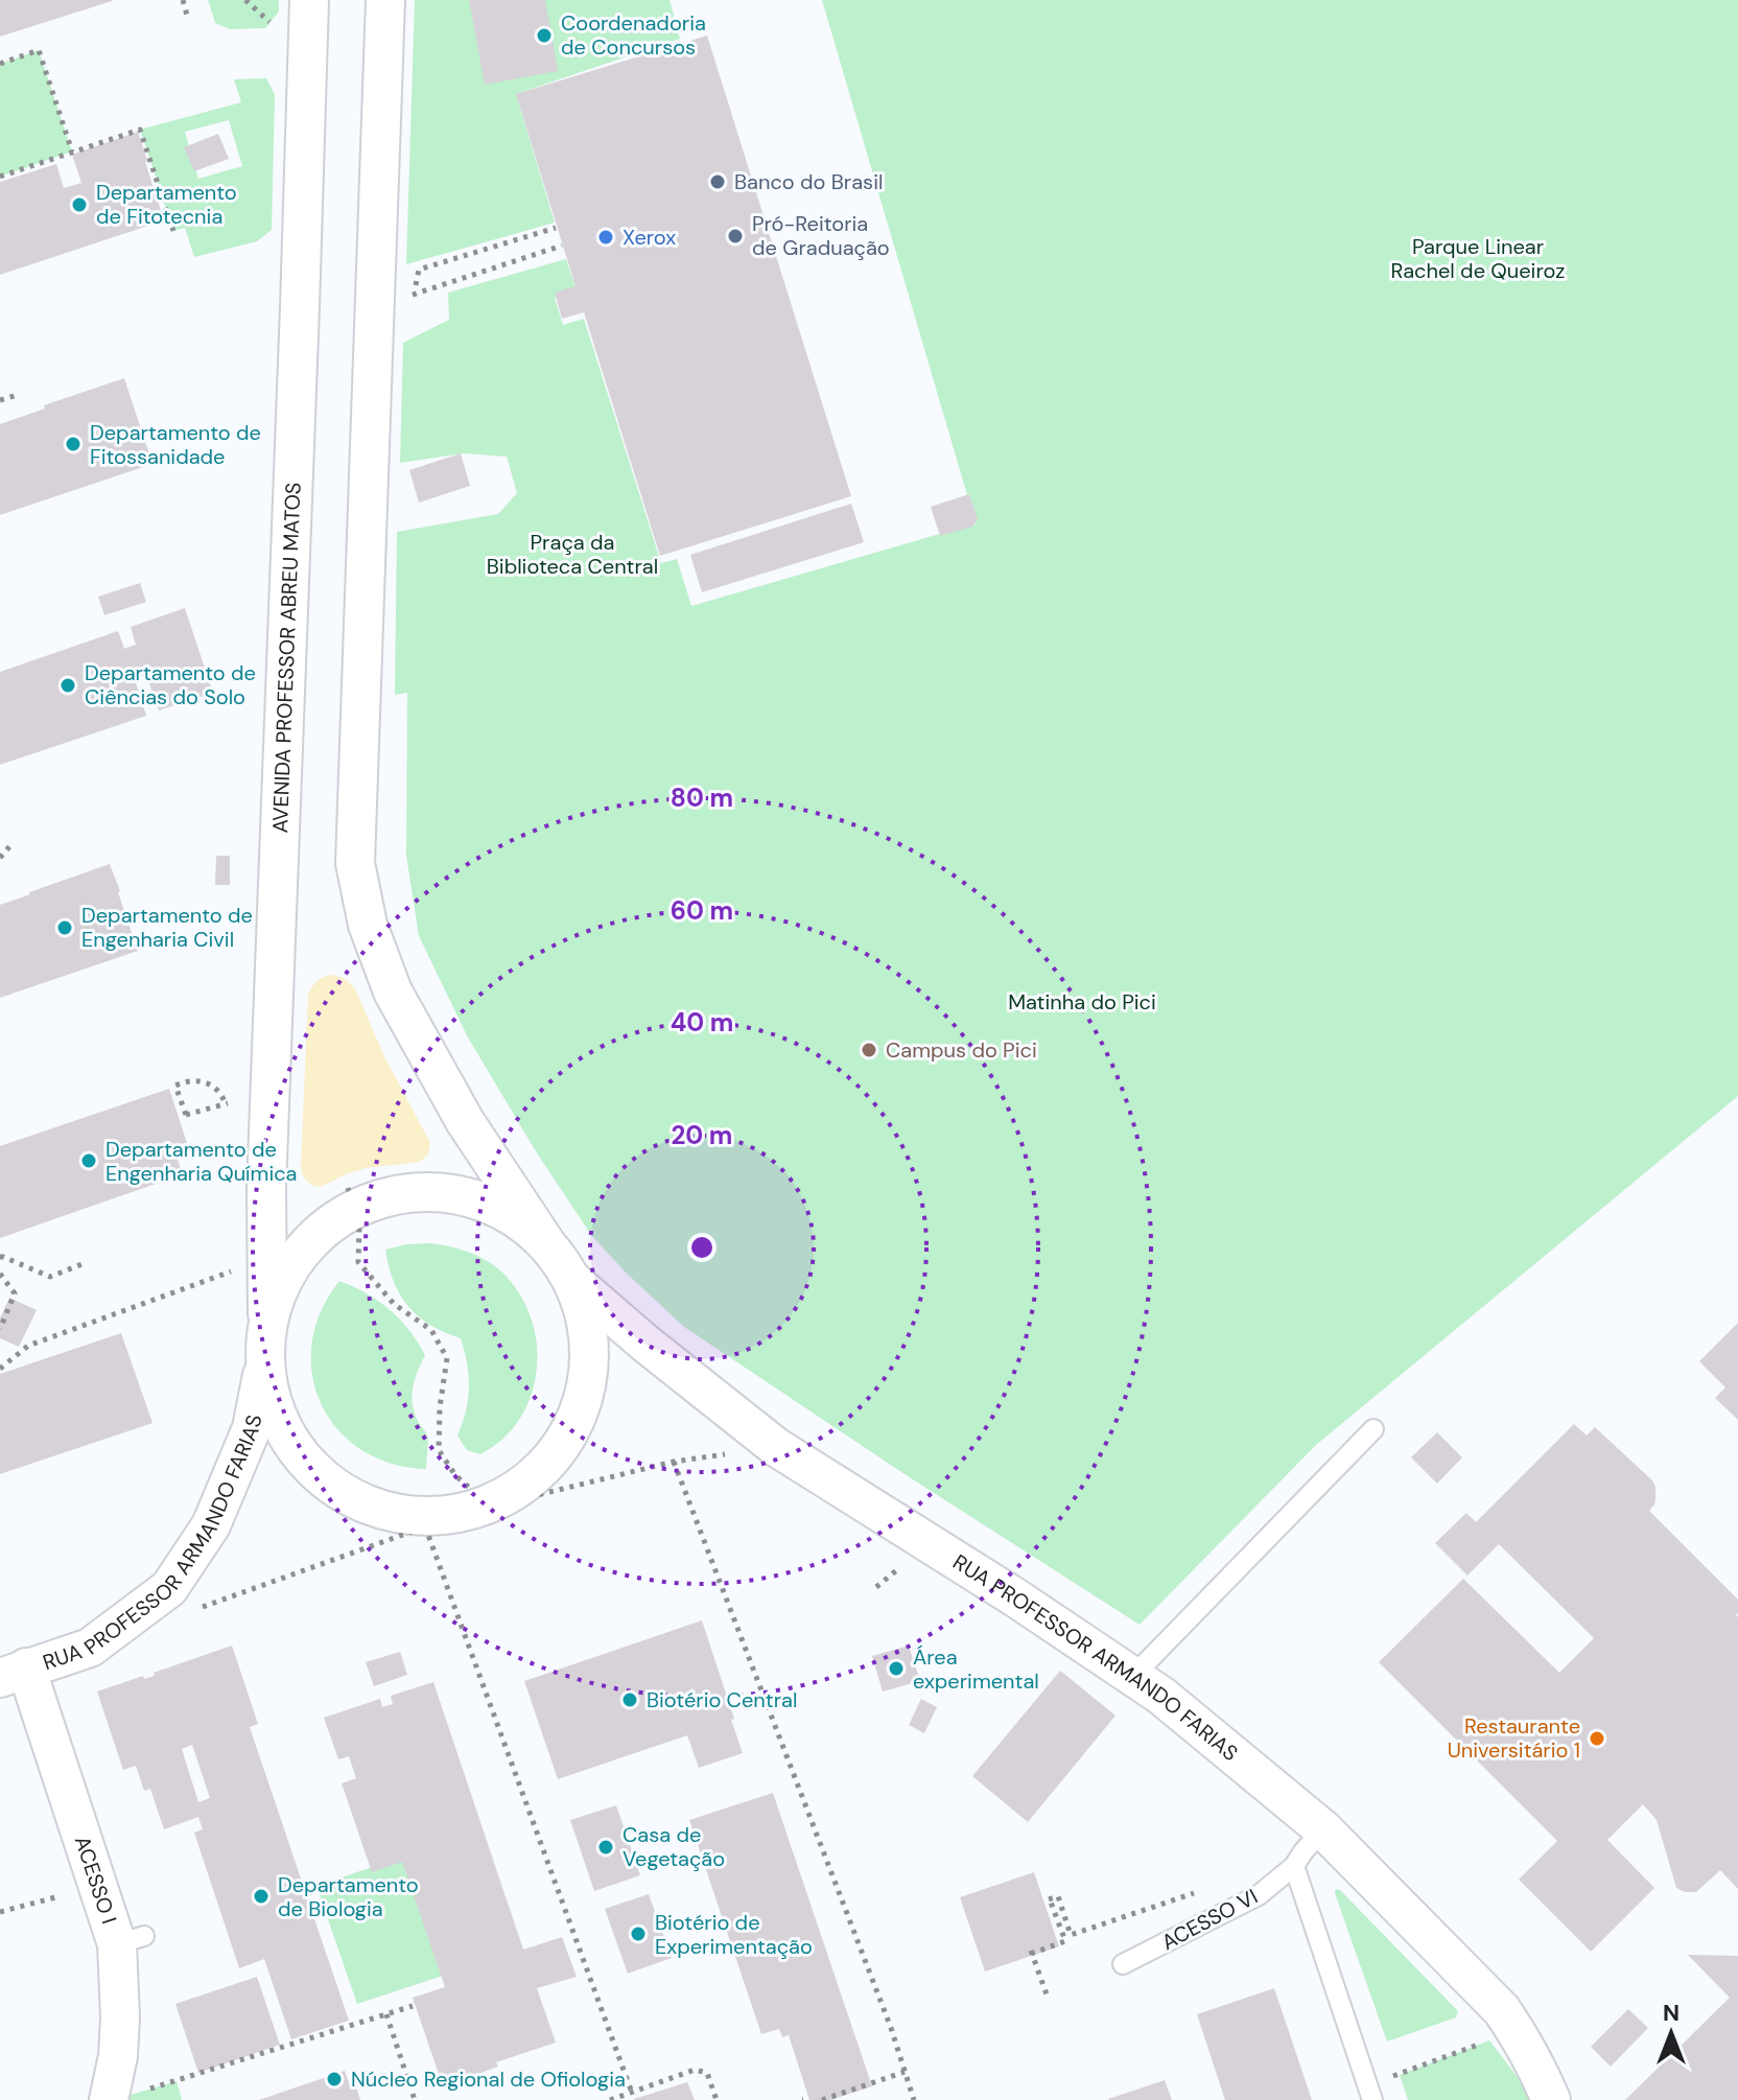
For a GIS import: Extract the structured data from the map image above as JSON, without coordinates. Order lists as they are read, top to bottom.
{
  "streets": {
    "street": ["AVENIDA PROFESSOR ABREU MATOS", "RUA PROFESSOR ARMANDO FARIAS", "ACESSO I"],
    "lane": ["ACESSO VI"]
  },
  "crossings": [
    ["AVENIDA PROFESSOR ABREU MATOS", "RUA PROFESSOR ARMANDO FARIAS"],
    ["RUA PROFESSOR ARMANDO FARIAS", "ACESSO I"],
    ["RUA PROFESSOR ARMANDO FARIAS", "ACESSO VI"]
  ],
  "parks": ["Parque Linear Rachel de Queiroz", "Praça da Biblioteca Central", "Matinha do Pici"],
  "places": [
    "Coordenadoria de Concursos",
    "Banco do Brasil",
    "Departamento de Fitotecnia",
    "Pró-Reitoria de Graduação",
    "Xerox",
    "Departamento de Fitossanidade",
    "Departamento de Ciências do Solo",
    "Departamento de Engenharia Civil",
    "Campus do Pici",
    "Departamento de Engenharia Química",
    "Área experimental",
    "Biotério Central",
    "Restaurante Universitário 1",
    "Casa de Vegetação",
    "Departamento de Biologia",
    "Biotério de Experimentação",
    "Núcleo Regional de Ofiologia"
  ],
  "north": "top",
  "rings": [
    "80 m",
    "60 m",
    "40 m",
    "20 m"
  ]
}
